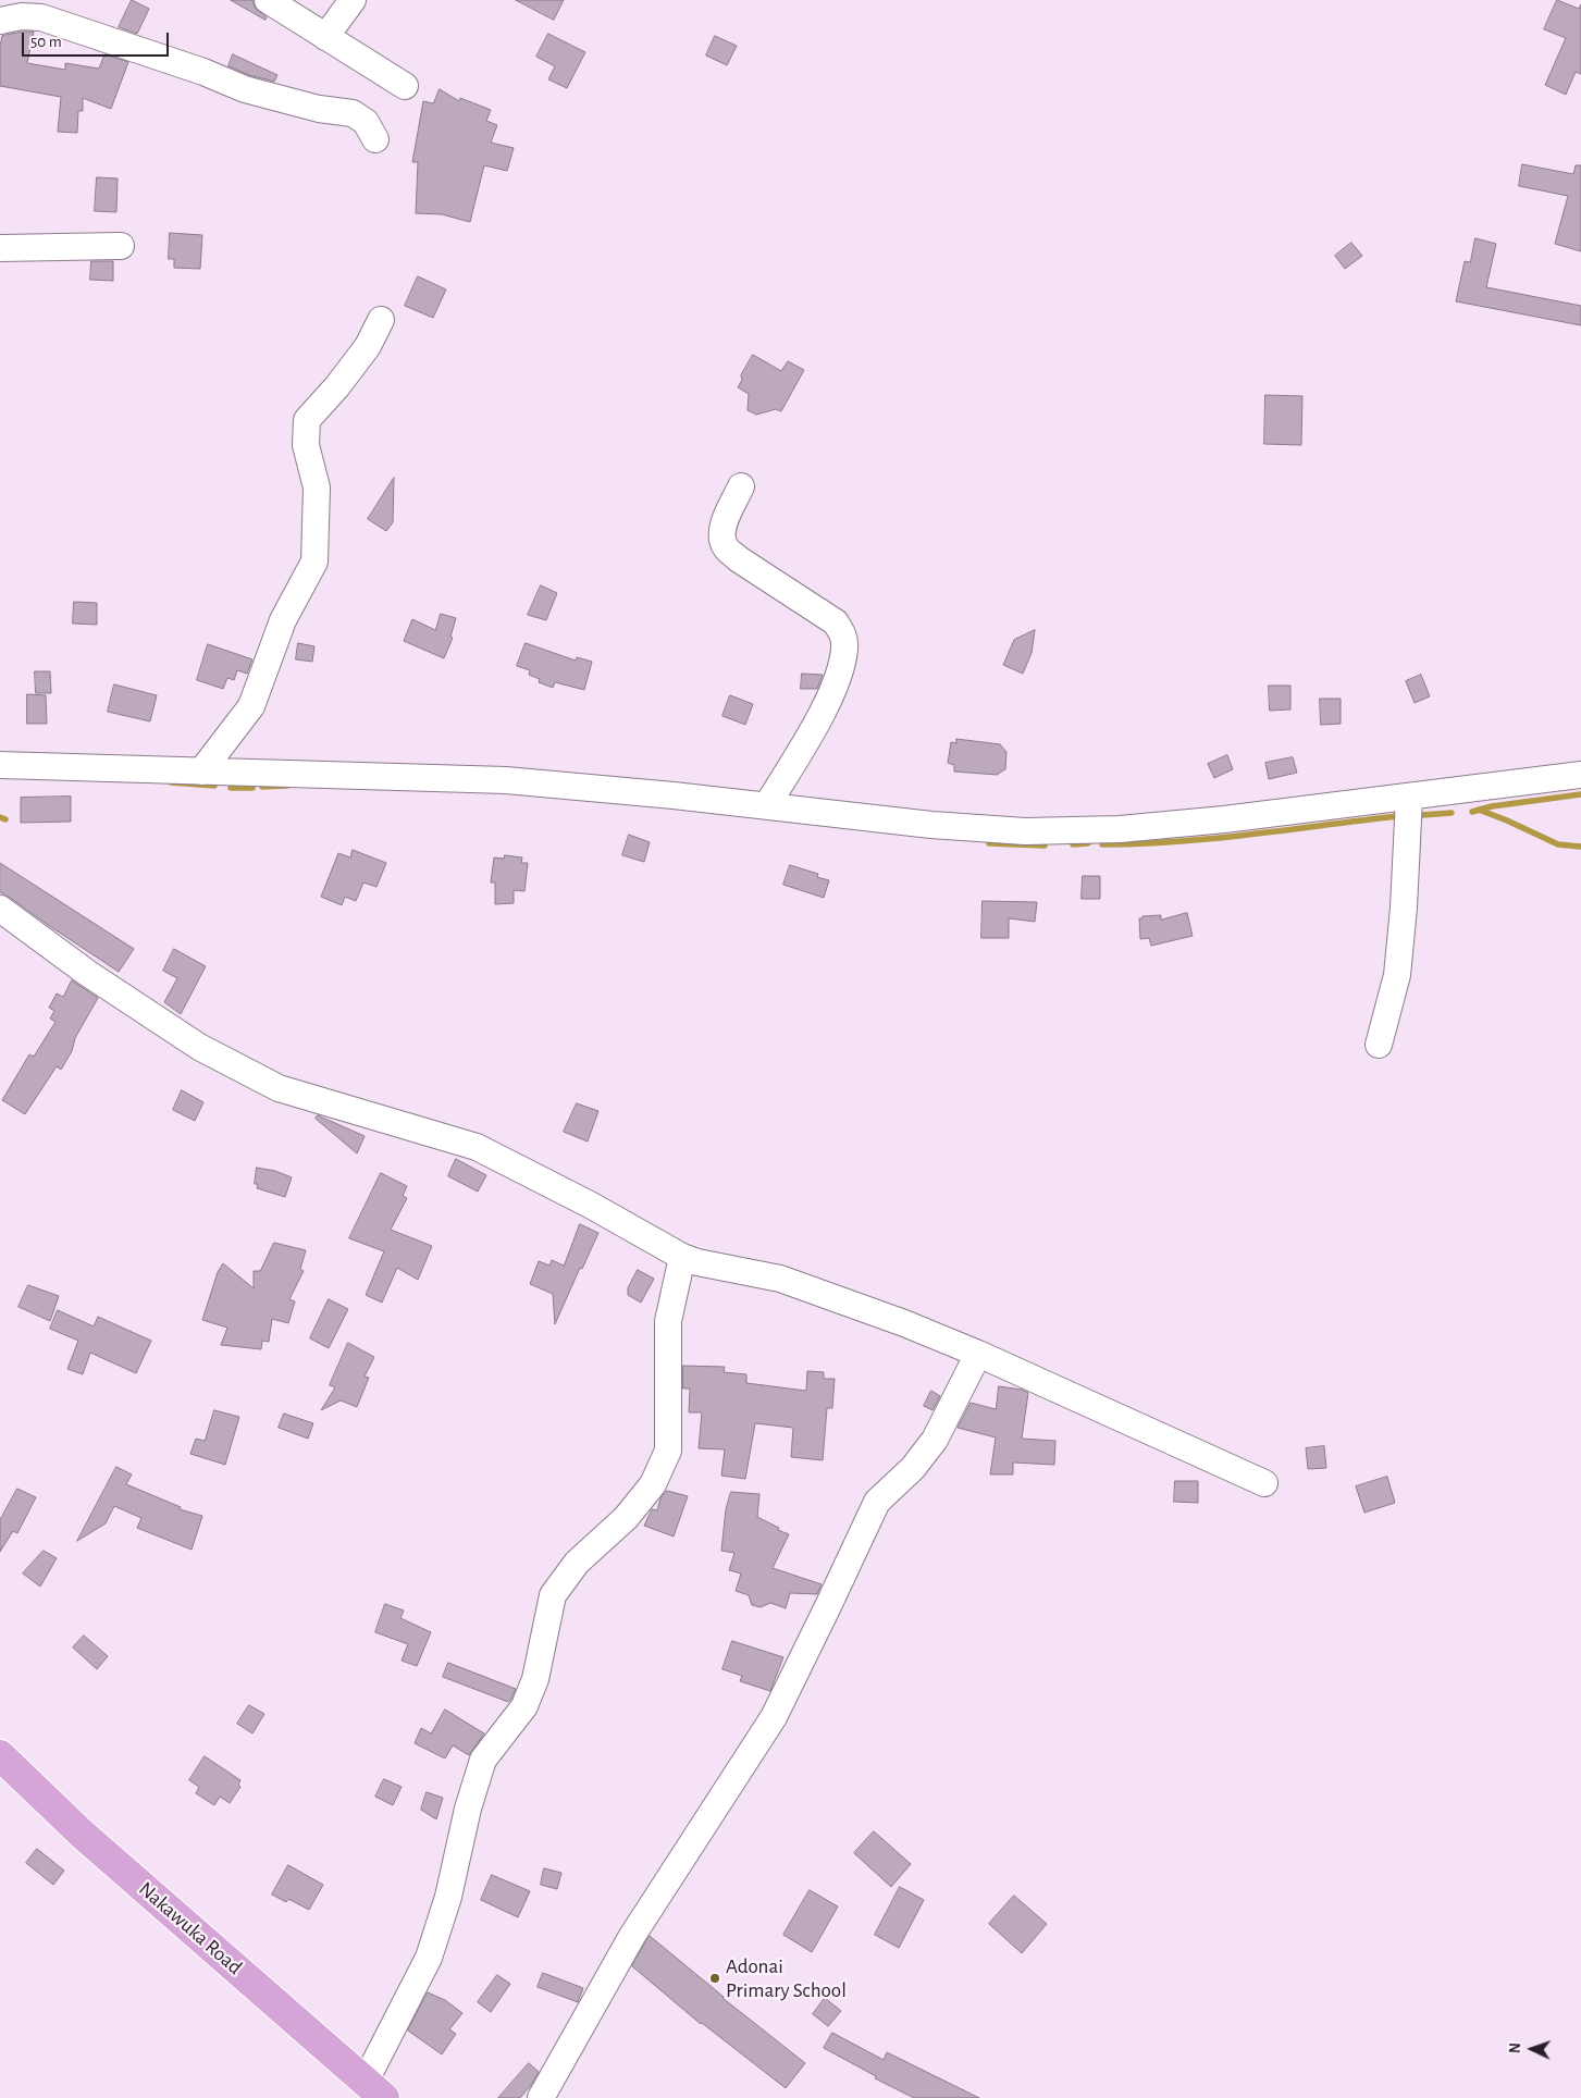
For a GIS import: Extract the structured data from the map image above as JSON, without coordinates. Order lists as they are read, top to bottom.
{
  "streets": {
    "main road": ["Nakawuka Road"]
  },
  "places": ["Adonai Primary School"],
  "scale_bar": "50 m",
  "north": "left"
}
